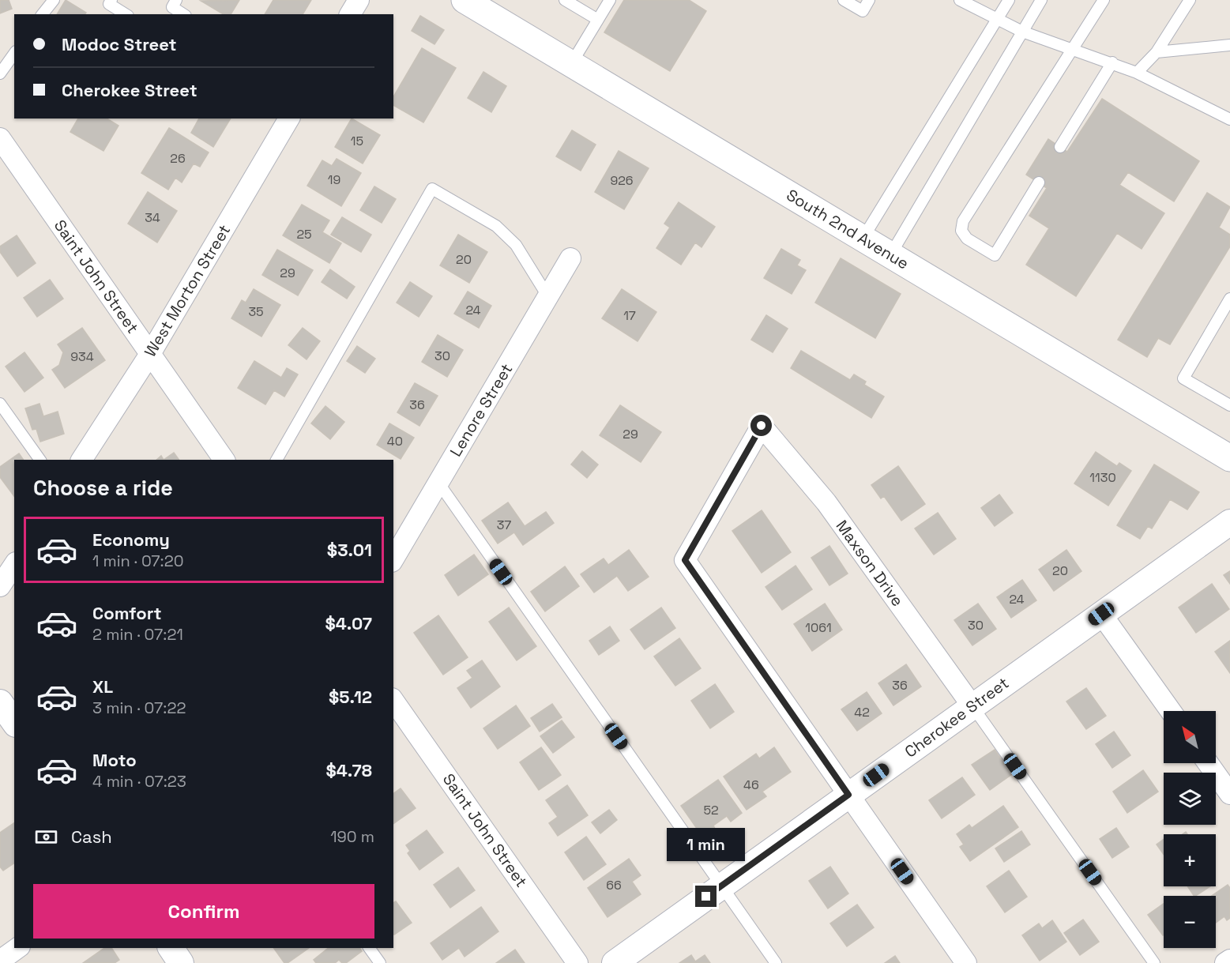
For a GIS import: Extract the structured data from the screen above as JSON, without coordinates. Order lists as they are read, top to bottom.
{
  "streets": {
    "main road": ["South 2nd Avenue"],
    "street": [
      "Saint John Street",
      "West Morton Street",
      "Lenore Street",
      "Maxson Drive",
      "Cherokee Street"
    ]
  },
  "crossings": [
    ["Saint John Street", "West Morton Street"],
    ["Maxson Drive", "Cherokee Street"]
  ],
  "house_numbers": [
    "15",
    "26",
    "19",
    "926",
    "34",
    "25",
    "20",
    "29",
    "24",
    "35",
    "17",
    "30",
    "934",
    "36",
    "29",
    "40",
    "1130",
    "37",
    "20",
    "24",
    "30",
    "1061",
    "36",
    "42",
    "46",
    "52",
    "66"
  ],
  "north": "top left",
  "page": {
    "banner": ["Modoc Street", "Cherokee Street"],
    "heading": "Choose a ride",
    "list": [
      {
        "name": "Economy",
        "note": "1 min · 07:20",
        "value": "$3.01"
      },
      {
        "name": "Comfort",
        "note": "2 min · 07:21",
        "value": "$4.07"
      },
      {
        "name": "XL",
        "note": "3 min · 07:22",
        "value": "$5.12"
      },
      {
        "name": "Moto",
        "note": "4 min · 07:23",
        "value": "$4.78"
      }
    ],
    "map_buttons": ["+", "−"],
    "pay": ["Cash", "190 m"],
    "bubble": "1 min",
    "buttons": "Confirm"
  }
}
